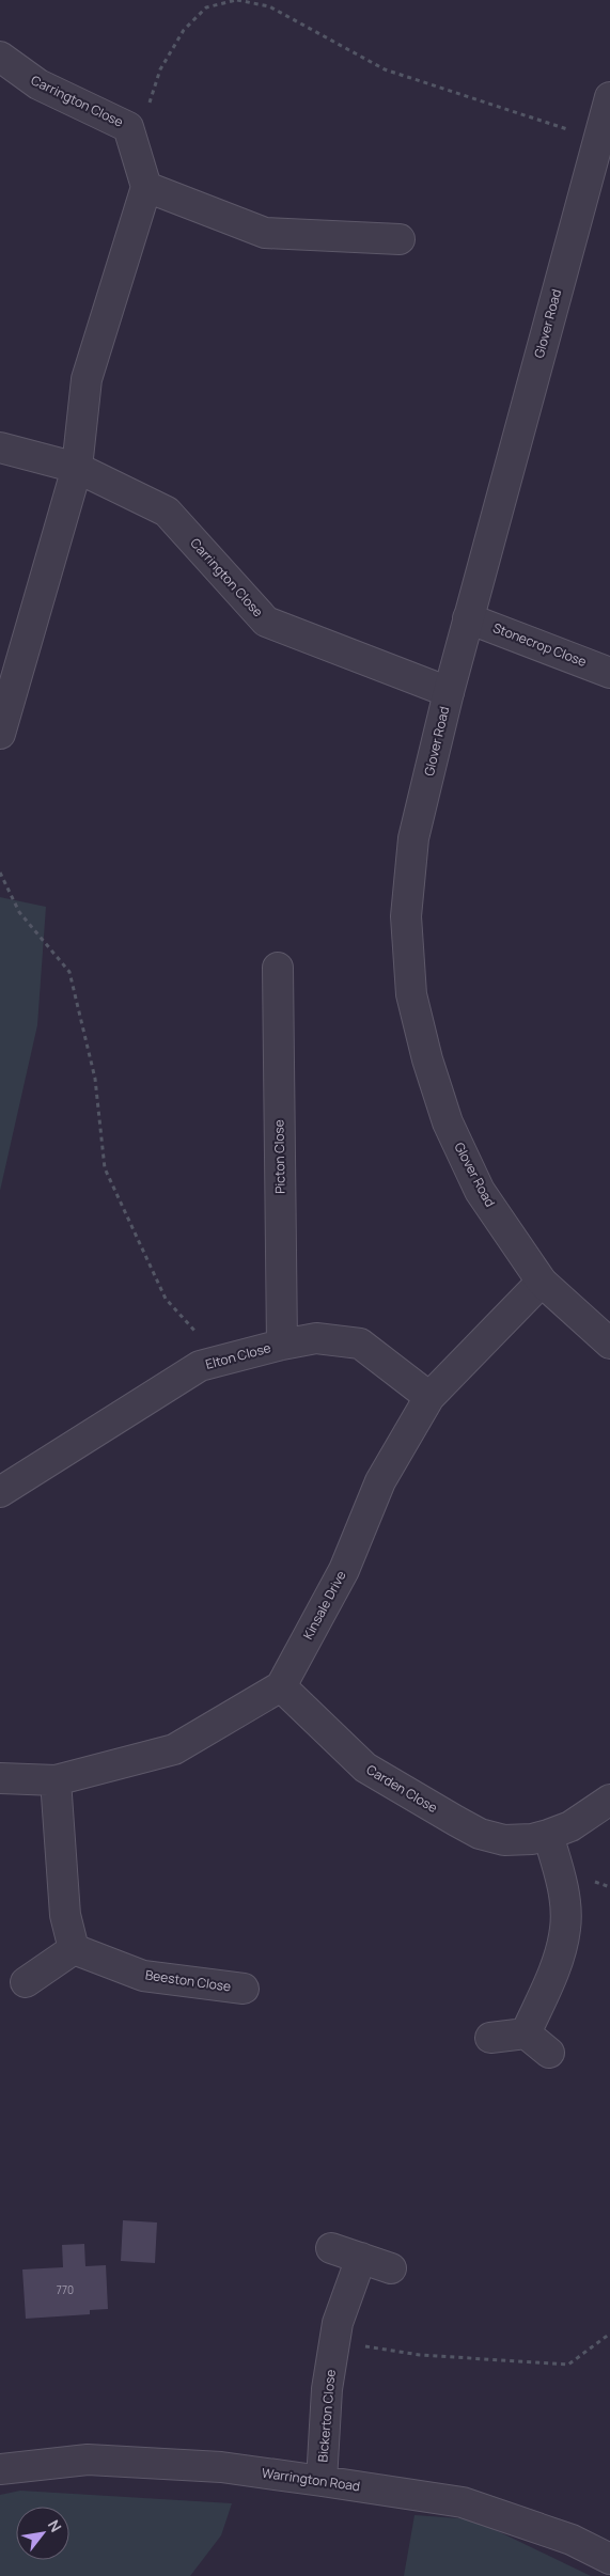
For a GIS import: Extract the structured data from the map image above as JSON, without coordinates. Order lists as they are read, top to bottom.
{
  "streets": {
    "street": [
      "Carrington Close",
      "Glover Road",
      "Stonecrop Close",
      "Picton Close",
      "Elton Close",
      "Kinsale Drive",
      "Carden Close",
      "Beeston Close",
      "Bickerton Close",
      "Warrington Road"
    ]
  },
  "crossings": [
    ["Carrington Close", "Glover Road"],
    ["Glover Road", "Stonecrop Close"],
    ["Glover Road", "Kinsale Drive"],
    ["Picton Close", "Elton Close"],
    ["Elton Close", "Kinsale Drive"],
    ["Kinsale Drive", "Carden Close"],
    ["Bickerton Close", "Warrington Road"]
  ],
  "house_numbers": ["770"],
  "north": "top right"
}
